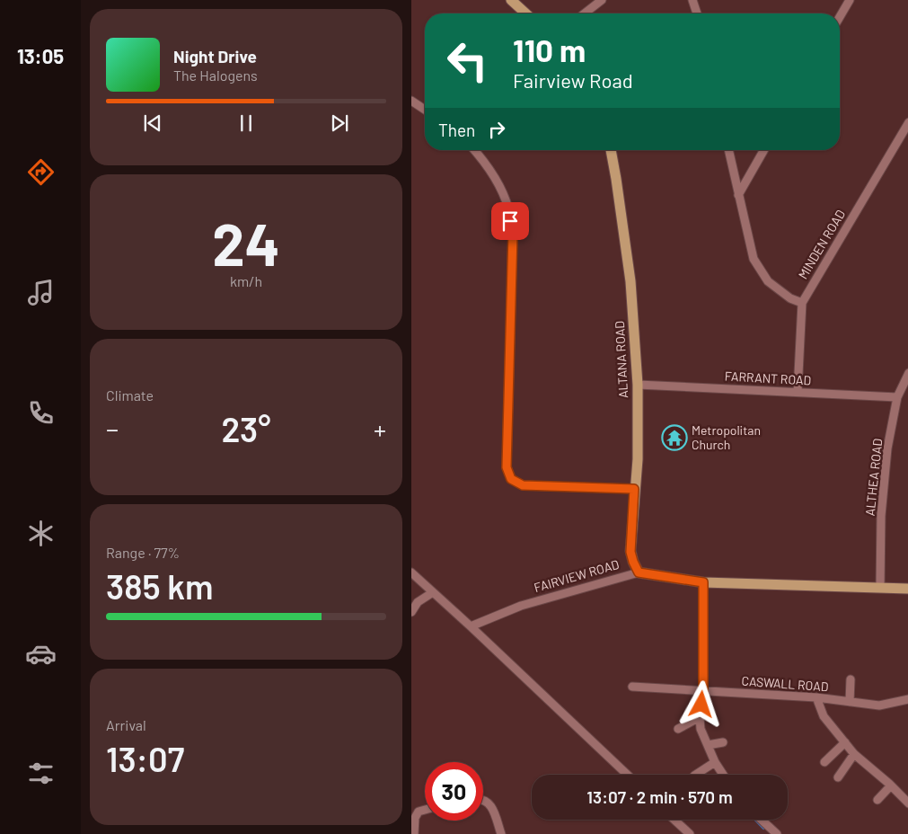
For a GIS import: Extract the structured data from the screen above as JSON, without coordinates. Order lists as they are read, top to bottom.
{
  "streets": {
    "main road": ["ALTANA ROAD", "FAIRVIEW ROAD"],
    "street": [
      "MINDEN ROAD",
      "FARRANT ROAD",
      "ALTHEA ROAD",
      "CASWALL ROAD"
    ]
  },
  "crossings": [
    ["MINDEN ROAD", "FARRANT ROAD"],
    ["ALTANA ROAD", "FARRANT ROAD"],
    ["ALTANA ROAD", "FAIRVIEW ROAD"],
    ["FARRANT ROAD", "ALTHEA ROAD"],
    ["ALTHEA ROAD", "FAIRVIEW ROAD"]
  ],
  "places": {
    "temple": ["Metropolitan Church"]
  },
  "page": {
    "tabs": "13:05",
    "turn": ["110 m", "Fairview Road"],
    "song": ["Night Drive", "The Halogens"],
    "then": "Then",
    "tile": [
      ["24", "km/h"],
      "Climate",
      ["Range · 77%", "385 km"],
      ["Arrival", "13:07"]
    ],
    "heat": ["−", "23°", "+"],
    "limit": "30",
    "trip": "13:07 · 2 min · 570 m"
  }
}
